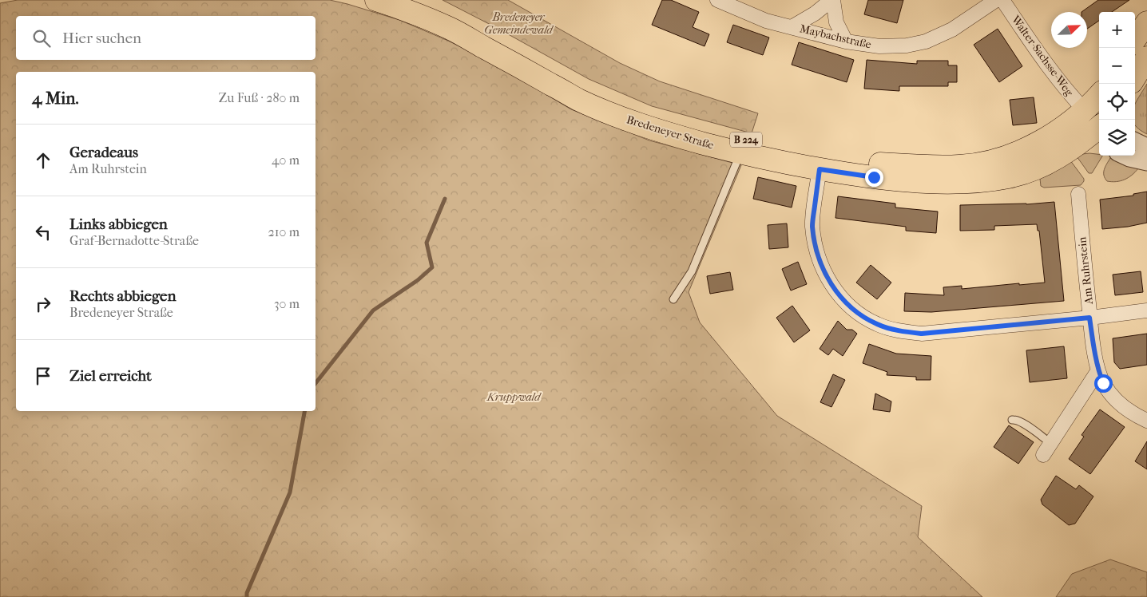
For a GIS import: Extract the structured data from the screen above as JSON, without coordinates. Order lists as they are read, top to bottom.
{
  "streets": {
    "main road": ["Bredeneyer Straße", "B 224"],
    "street": ["Maybachstraße", "Walter-Sachsse-Weg", "Am Ruhrstein"]
  },
  "crossings": [
    ["Walter-Sachsse-Weg", "Bredeneyer Straße"],
    ["Walter-Sachsse-Weg", "B 224"],
    ["Bredeneyer Straße", "B 224"]
  ],
  "parks": ["Bredeneyer Gemeindewald", "Kruppwald"],
  "north": "top right",
  "page": {
    "map_buttons": ["+", "−"],
    "search": "Hier suchen",
    "heading": ["4 Min.", "Zu Fuß · 280 m"],
    "list": [
      ["Geradeaus", "Am Ruhrstein", "40 m"],
      ["Links abbiegen", "Graf-Bernadotte-Straße", "210 m"],
      ["Rechts abbiegen", "Bredeneyer Straße", "30 m"],
      "Ziel erreicht"
    ]
  }
}
